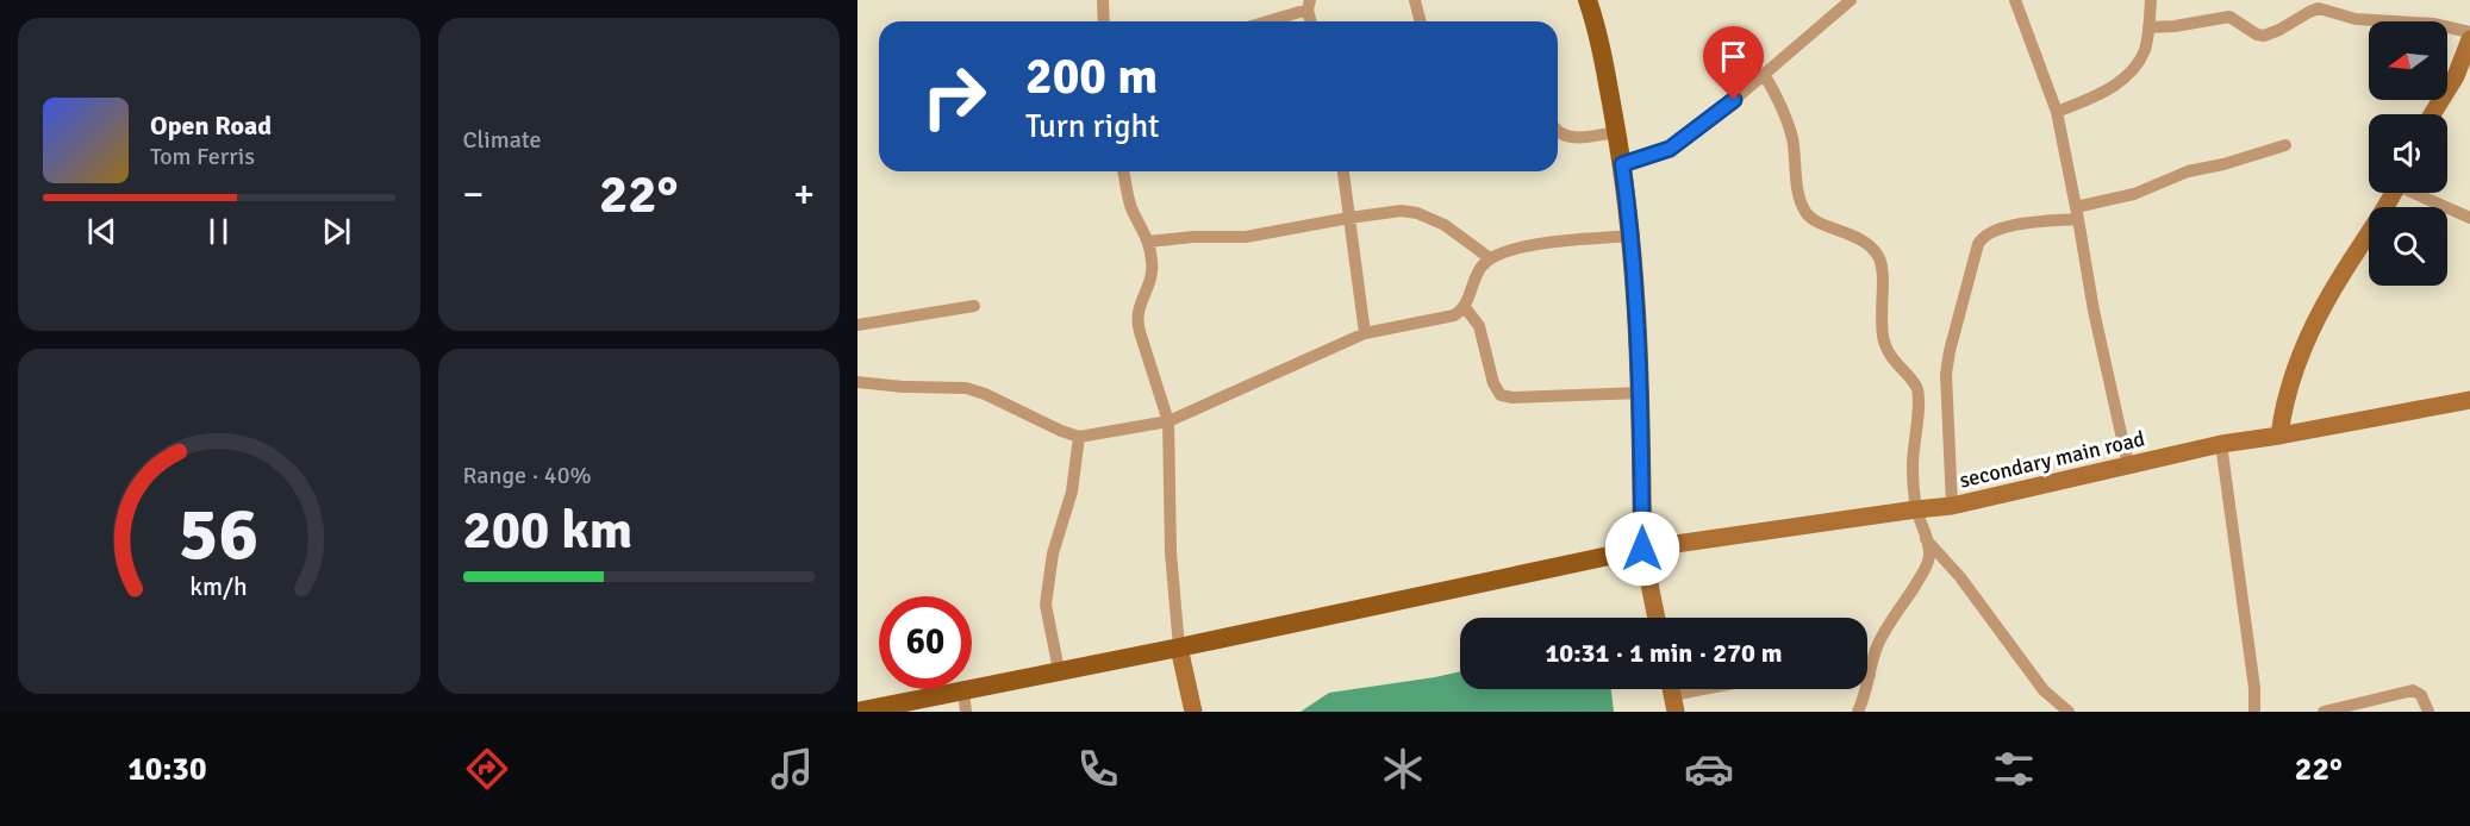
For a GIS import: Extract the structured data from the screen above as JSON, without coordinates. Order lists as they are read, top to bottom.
{
  "streets": {
    "main road": ["secondary main road"]
  },
  "north": "left",
  "page": {
    "tile": [
      "Climate",
      ["Range · 40%", "200 km"]
    ],
    "turn": ["200 m", "Turn right"],
    "song": ["Open Road", "Tom Ferris"],
    "heat": ["−", "22°", "+"],
    "limit": "60",
    "trip": "10:31 · 1 min · 270 m",
    "tabs": ["10:30", "22°"],
    "gauge": ["56", "km/h"]
  }
}
